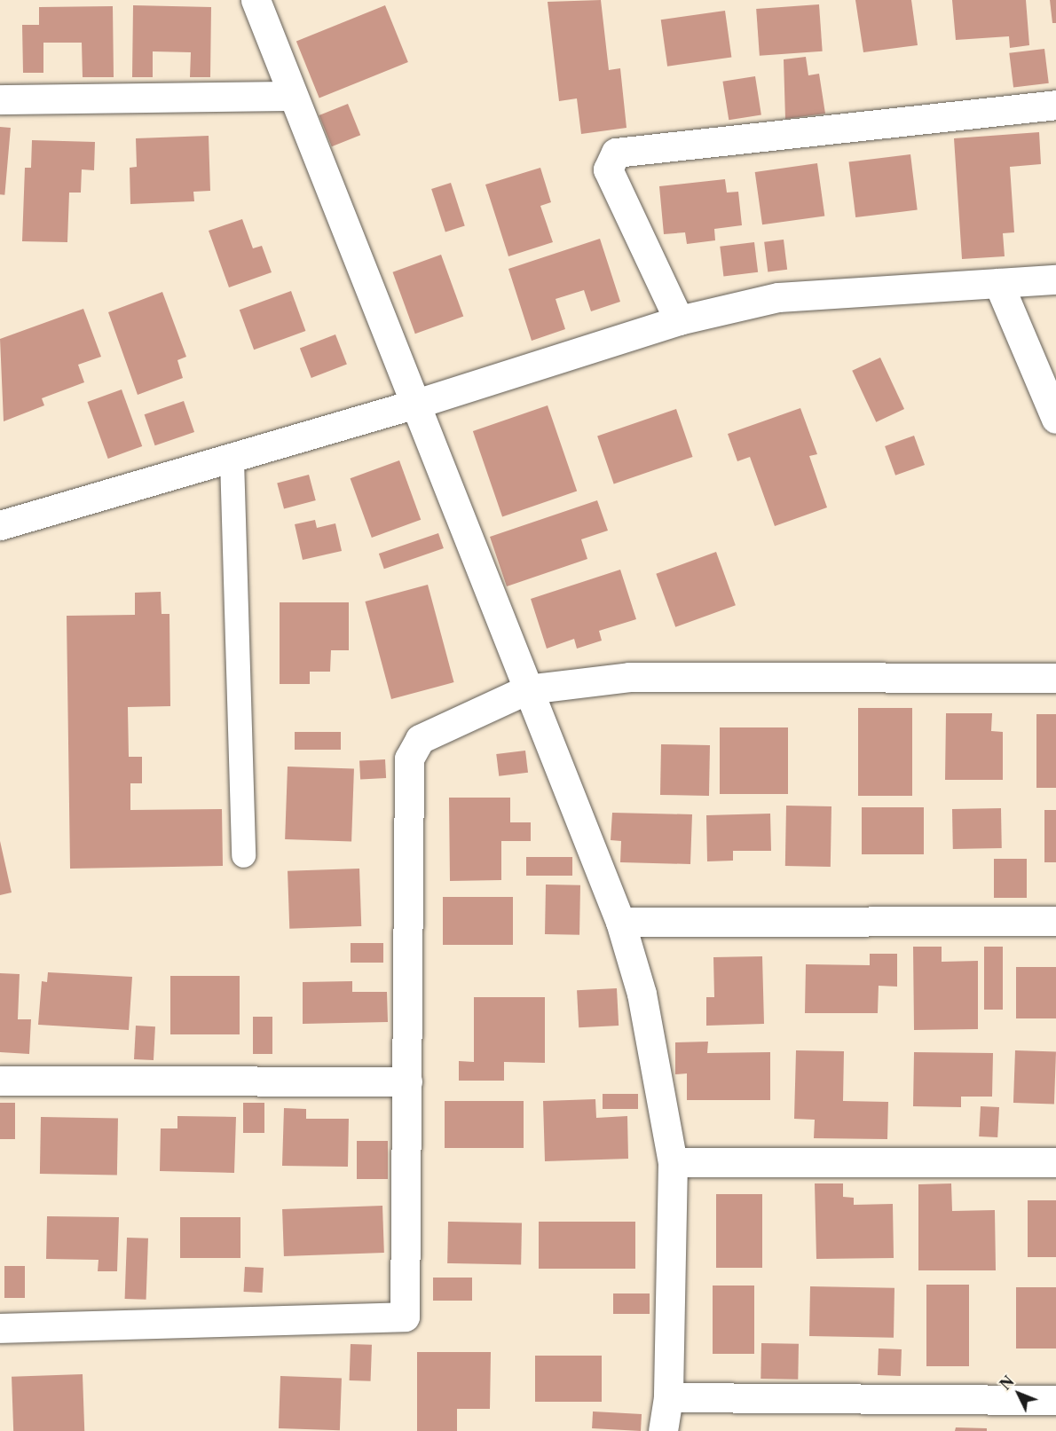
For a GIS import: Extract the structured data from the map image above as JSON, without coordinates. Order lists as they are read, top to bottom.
{
  "north": "top left"
}
